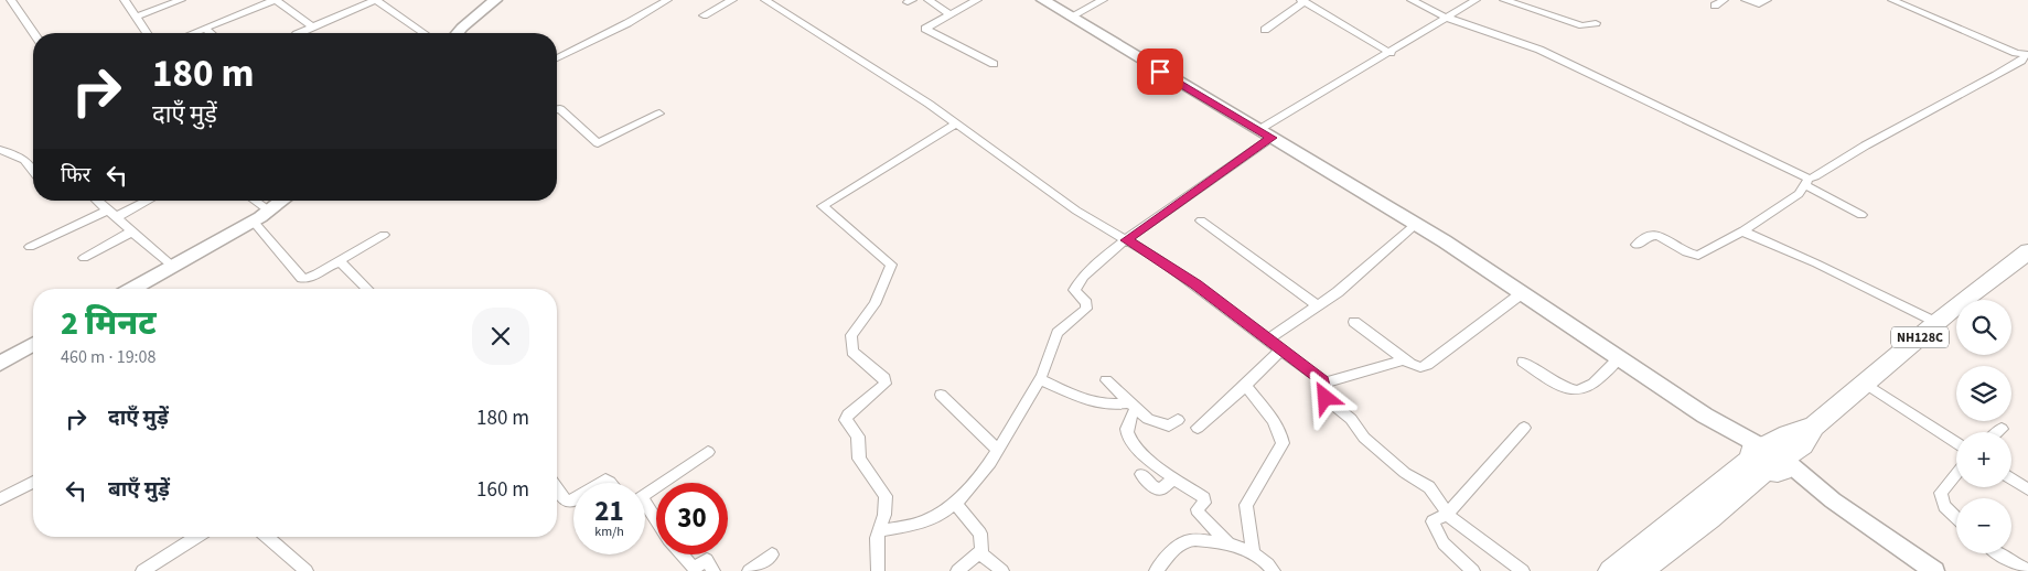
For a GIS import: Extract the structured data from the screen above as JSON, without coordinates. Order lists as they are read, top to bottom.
{
  "streets": {
    "highway": ["NH128C"]
  },
  "page": {
    "turn": ["180 m", "दाएँ मुड़ें"],
    "then": "फिर",
    "heading": ["2 मिनट", "460 m · 19:08"],
    "map_buttons": ["+", "−"],
    "list": [
      {
        "name": "दाएँ मुड़ें",
        "value": "180 m"
      },
      {
        "name": "बाएँ मुड़ें",
        "value": "160 m"
      }
    ],
    "speed": "21 km/h",
    "limit": "30"
  }
}
